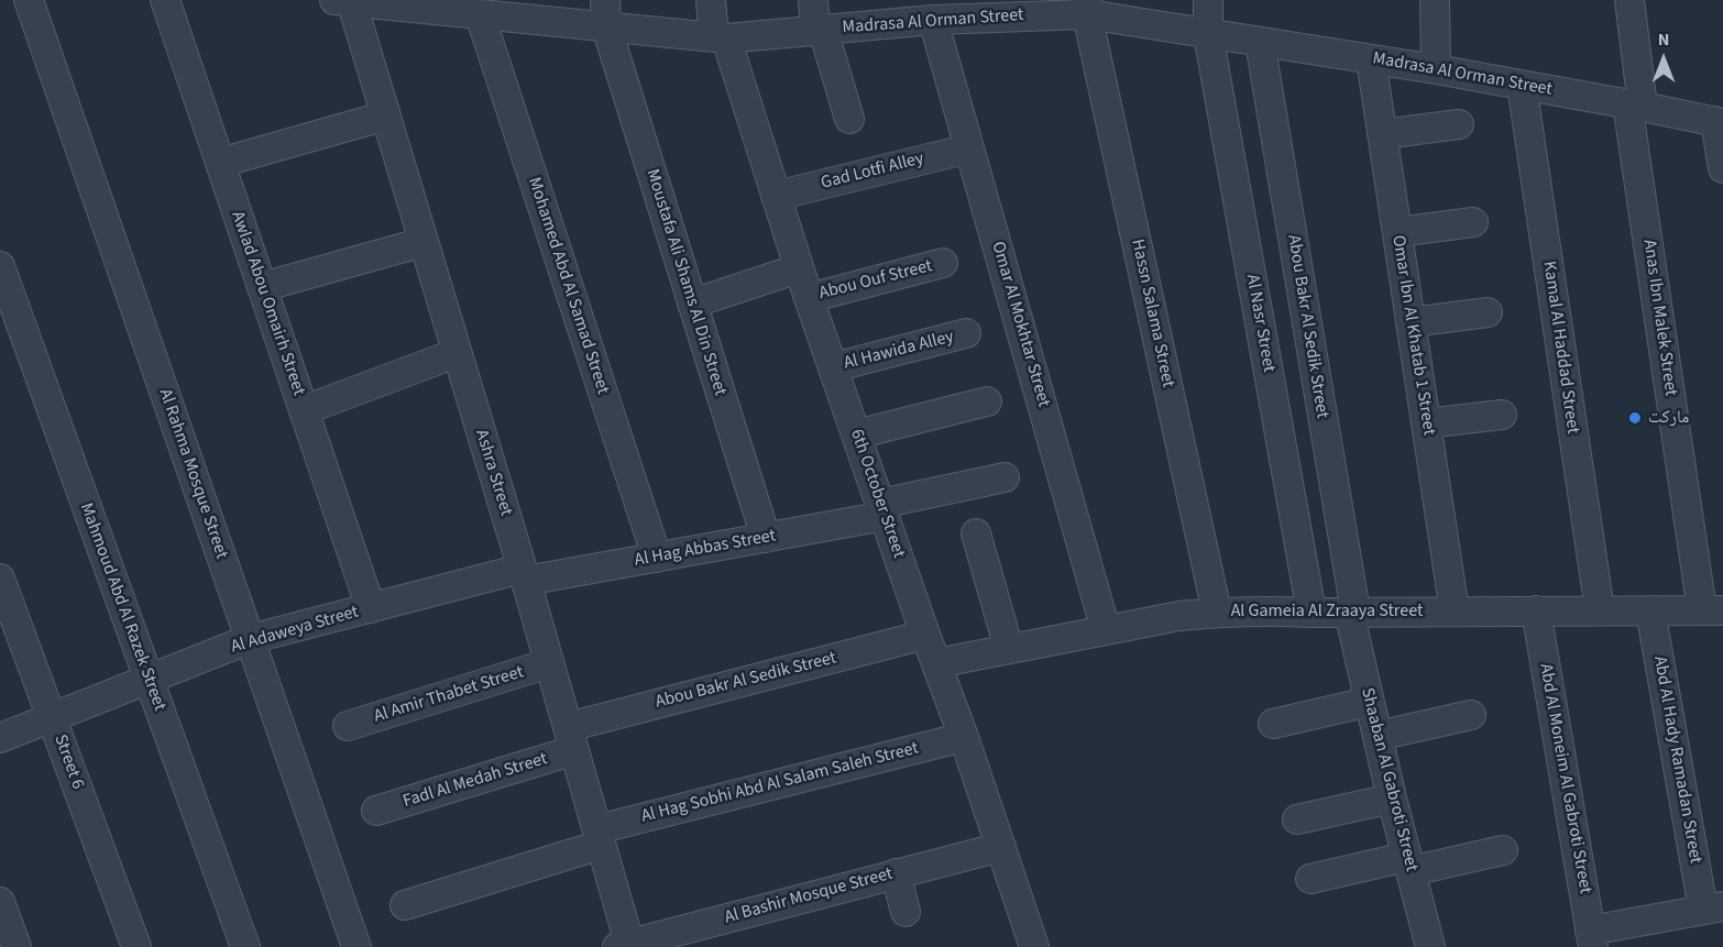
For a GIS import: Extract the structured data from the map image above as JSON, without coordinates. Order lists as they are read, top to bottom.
{
  "streets": {
    "street": [
      "Madrasa Al Orman Street",
      "Gad Lotfi Alley",
      "Abou Ouf Street",
      "Moustafa Ali Shams Al Din Street",
      "Mohamed Abd Al Samad Street",
      "Awlad Abou Omairh Street",
      "Hassn Salama Street",
      "Anas Ibn Malek Street",
      "Al Nasr Street",
      "Omar Al Mokhtar Street",
      "Abou Bakr Al Sedik Street",
      "Omar Ibn Al Khatab 1 Street",
      "Kamal Al Haddad Street",
      "Al Hawida Alley",
      "Ashra Street",
      "Al Rahma Mosque Street",
      "6th October Street",
      "Al Hag Abbas Street",
      "Mahmoud Abd Al Razek Street",
      "Al Gameia Al Zraaya Street",
      "Al Adaweya Street",
      "Al Amir Thabet Street",
      "Abd Al Hady Ramadan Street",
      "Street 6",
      "Abd Al Moneim Al Gabroti Street",
      "Shaaban Al Gabroti Street",
      "Fadl Al Medah Street",
      "Al Hag Sobhi Abd Al Salam Saleh Street",
      "Al Bashir Mosque Street"
    ]
  },
  "crossings": [
    ["Madrasa Al Orman Street", "Moustafa Ali Shams Al Din Street"],
    ["Madrasa Al Orman Street", "Mohamed Abd Al Samad Street"],
    ["Madrasa Al Orman Street", "Hassn Salama Street"],
    ["Madrasa Al Orman Street", "Anas Ibn Malek Street"],
    ["Madrasa Al Orman Street", "Al Nasr Street"],
    ["Madrasa Al Orman Street", "Omar Al Mokhtar Street"],
    ["Madrasa Al Orman Street", "Abou Bakr Al Sedik Street"],
    ["Madrasa Al Orman Street", "Omar Ibn Al Khatab 1 Street"],
    ["Madrasa Al Orman Street", "Kamal Al Haddad Street"],
    ["Madrasa Al Orman Street", "Ashra Street"],
    ["Madrasa Al Orman Street", "6th October Street"],
    ["Gad Lotfi Alley", "Omar Al Mokhtar Street"],
    ["Gad Lotfi Alley", "6th October Street"],
    ["Abou Ouf Street", "6th October Street"],
    ["Moustafa Ali Shams Al Din Street", "Al Hag Abbas Street"],
    ["Mohamed Abd Al Samad Street", "Al Hag Abbas Street"],
    ["Awlad Abou Omairh Street", "Al Adaweya Street"],
    ["Hassn Salama Street", "Al Gameia Al Zraaya Street"],
    ["Anas Ibn Malek Street", "Al Gameia Al Zraaya Street"],
    ["Al Nasr Street", "Al Gameia Al Zraaya Street"],
    ["Omar Al Mokhtar Street", "Al Gameia Al Zraaya Street"],
    ["Abou Bakr Al Sedik Street", "Ashra Street"],
    ["Abou Bakr Al Sedik Street", "6th October Street"],
    ["Abou Bakr Al Sedik Street", "Al Gameia Al Zraaya Street"],
    ["Abou Bakr Al Sedik Street", "Shaaban Al Gabroti Street"],
    ["Abou Bakr Al Sedik Street", "Fadl Al Medah Street"],
    ["Omar Ibn Al Khatab 1 Street", "Al Gameia Al Zraaya Street"],
    ["Kamal Al Haddad Street", "Al Gameia Al Zraaya Street"],
    ["Al Hawida Alley", "6th October Street"],
    ["Ashra Street", "Al Hag Abbas Street"],
    ["Ashra Street", "Al Adaweya Street"],
    ["Ashra Street", "Al Amir Thabet Street"],
    ["Ashra Street", "Fadl Al Medah Street"],
    ["Ashra Street", "Al Hag Sobhi Abd Al Salam Saleh Street"],
    ["Ashra Street", "Al Bashir Mosque Street"],
    ["Al Rahma Mosque Street", "Al Adaweya Street"],
    ["6th October Street", "Al Hag Abbas Street"],
    ["6th October Street", "Al Gameia Al Zraaya Street"],
    ["6th October Street", "Al Hag Sobhi Abd Al Salam Saleh Street"],
    ["6th October Street", "Al Bashir Mosque Street"],
    ["Al Hag Abbas Street", "Al Adaweya Street"],
    ["Mahmoud Abd Al Razek Street", "Al Adaweya Street"],
    ["Al Gameia Al Zraaya Street", "Abd Al Hady Ramadan Street"],
    ["Al Gameia Al Zraaya Street", "Abd Al Moneim Al Gabroti Street"],
    ["Al Gameia Al Zraaya Street", "Shaaban Al Gabroti Street"],
    ["Al Adaweya Street", "Street 6"]
  ],
  "places": ["ماركت"],
  "north": "top"
}
